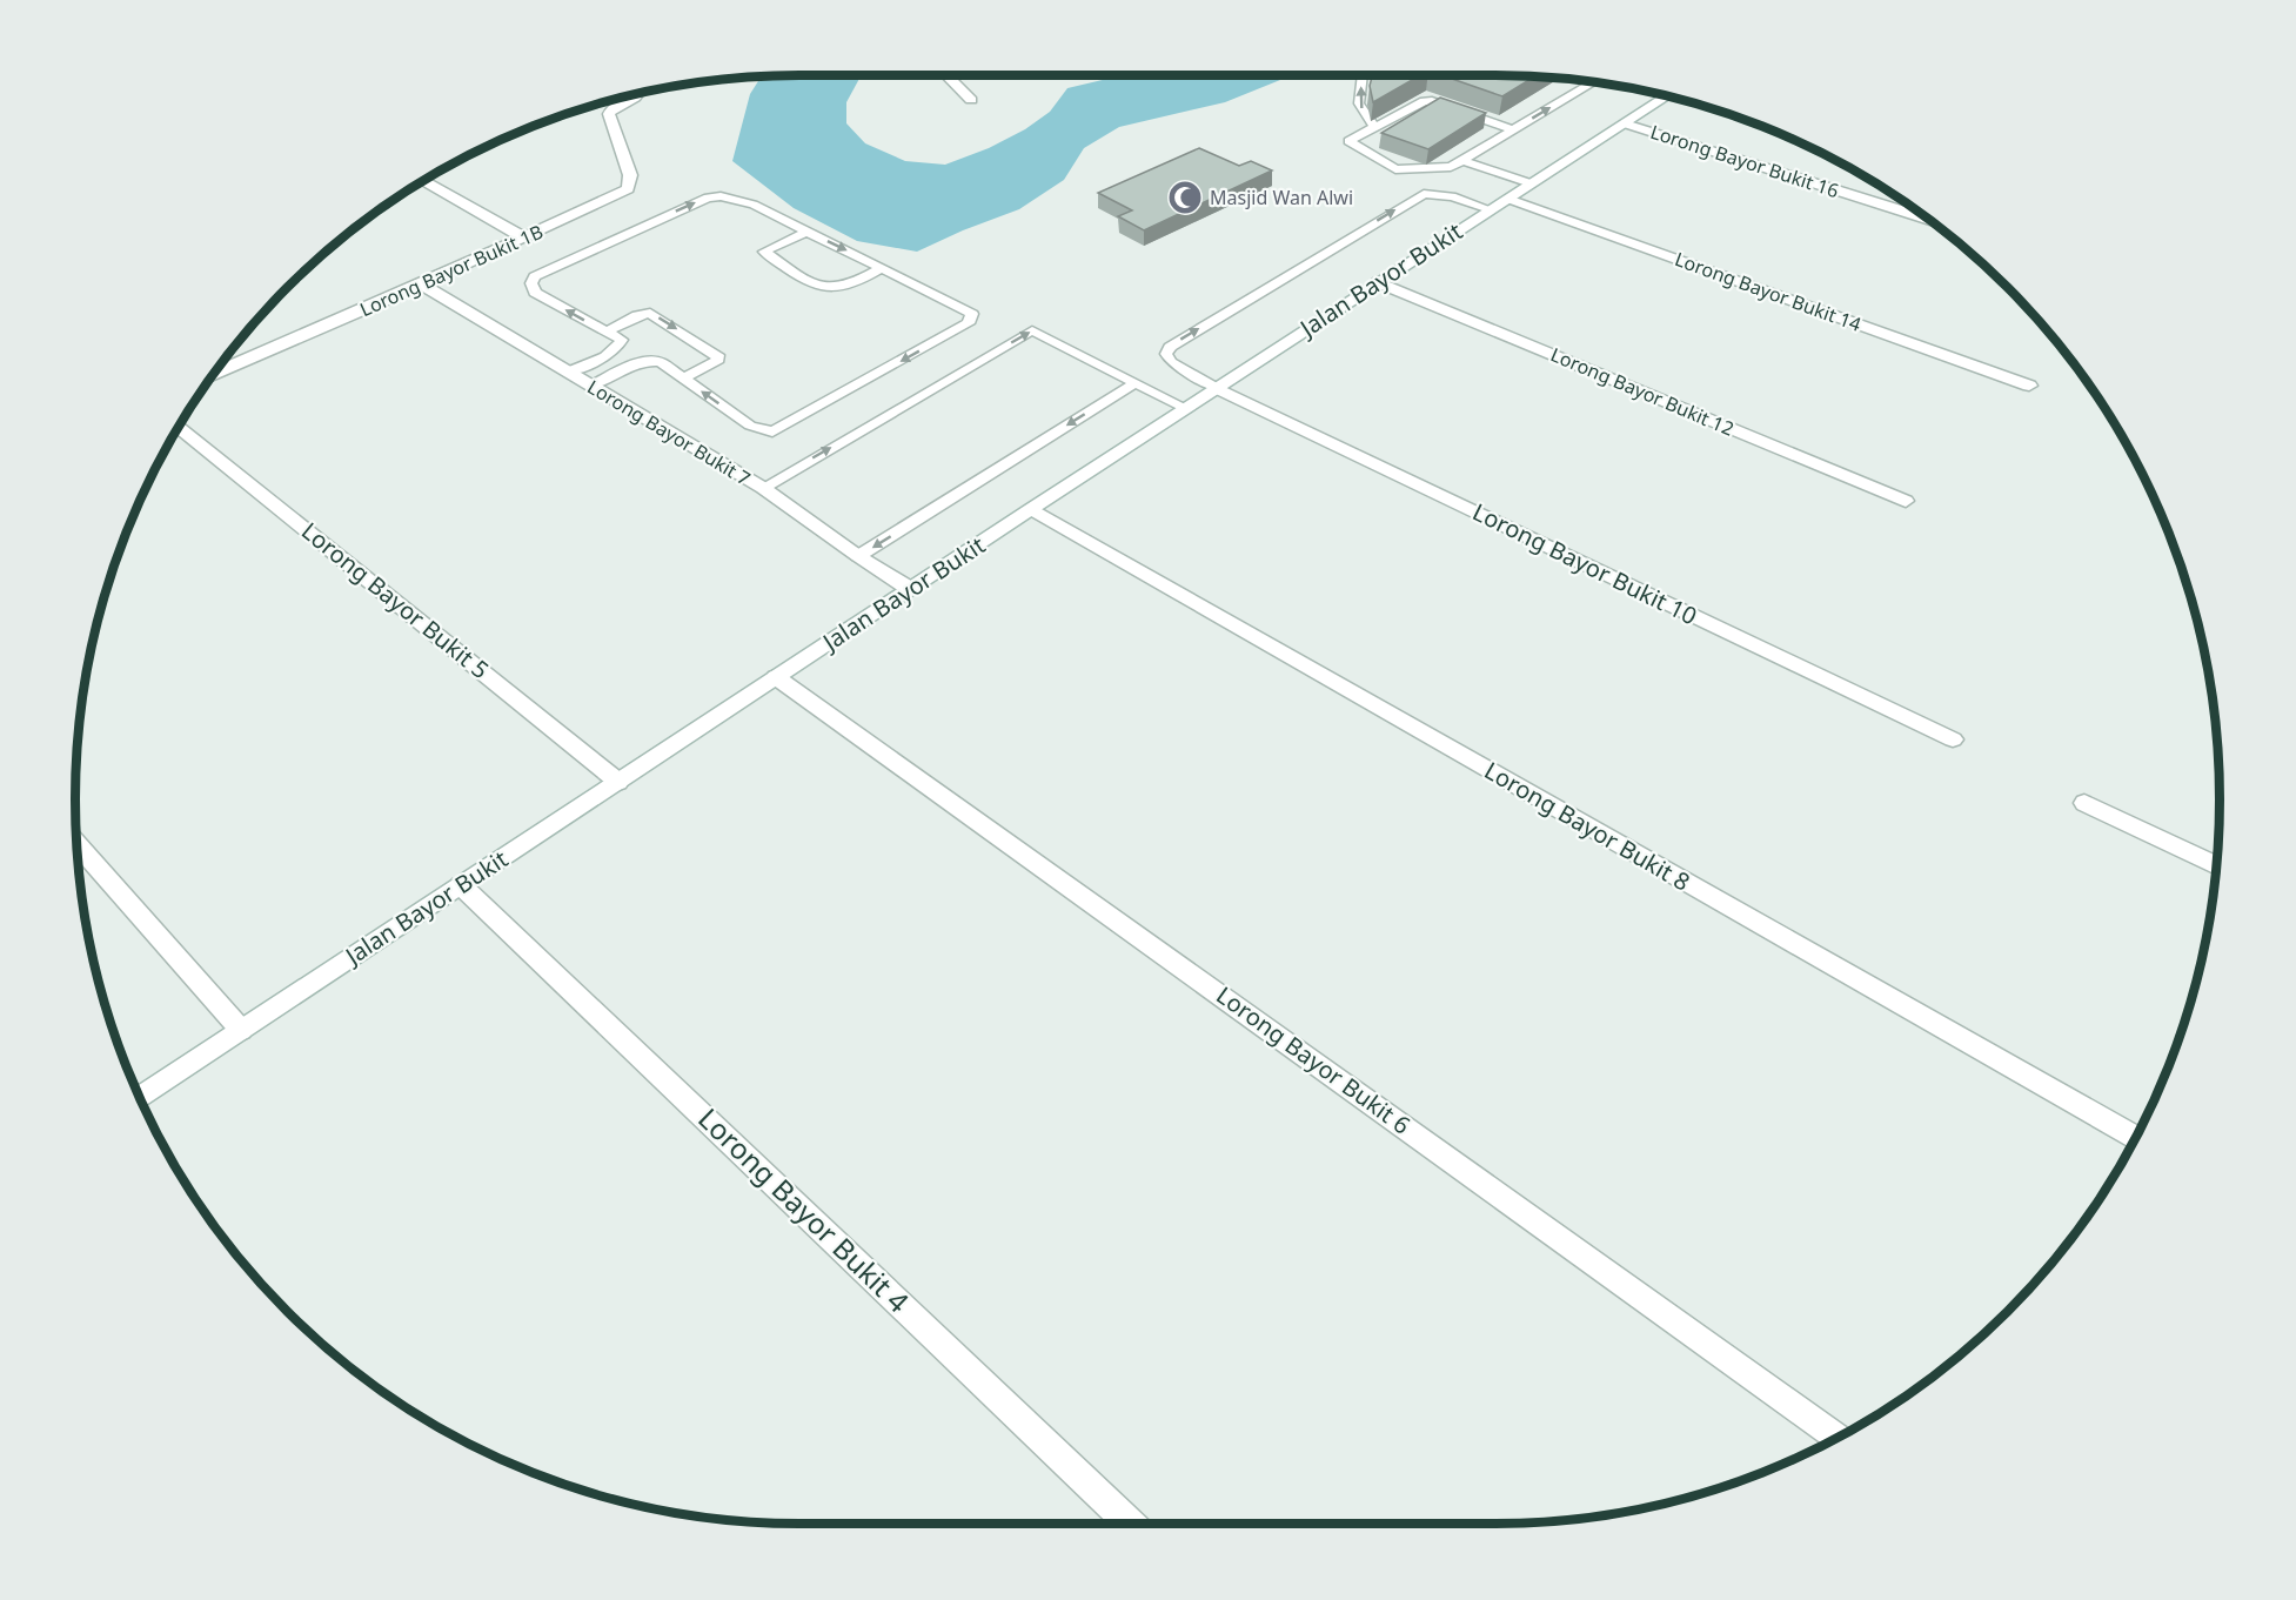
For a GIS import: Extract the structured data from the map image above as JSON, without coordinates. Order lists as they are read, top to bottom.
{
  "streets": {
    "street": [
      "Lorong Bayor Bukit 16",
      "Lorong Bayor Bukit 1B",
      "Jalan Bayor Bukit",
      "Lorong Bayor Bukit 14",
      "Lorong Bayor Bukit 12",
      "Lorong Bayor Bukit 7",
      "Lorong Bayor Bukit 10",
      "Lorong Bayor Bukit 5",
      "Lorong Bayor Bukit 8",
      "Lorong Bayor Bukit 6",
      "Lorong Bayor Bukit 4"
    ]
  },
  "crossings": [
    ["Lorong Bayor Bukit 16", "Jalan Bayor Bukit"],
    ["Lorong Bayor Bukit 1B", "Lorong Bayor Bukit 7"],
    ["Jalan Bayor Bukit", "Lorong Bayor Bukit 14"],
    ["Jalan Bayor Bukit", "Lorong Bayor Bukit 12"],
    ["Jalan Bayor Bukit", "Lorong Bayor Bukit 7"],
    ["Jalan Bayor Bukit", "Lorong Bayor Bukit 10"],
    ["Jalan Bayor Bukit", "Lorong Bayor Bukit 5"],
    ["Jalan Bayor Bukit", "Lorong Bayor Bukit 8"],
    ["Jalan Bayor Bukit", "Lorong Bayor Bukit 6"],
    ["Jalan Bayor Bukit", "Lorong Bayor Bukit 4"]
  ],
  "places": {
    "mosque": ["Masjid Wan Alwi"]
  }
}
